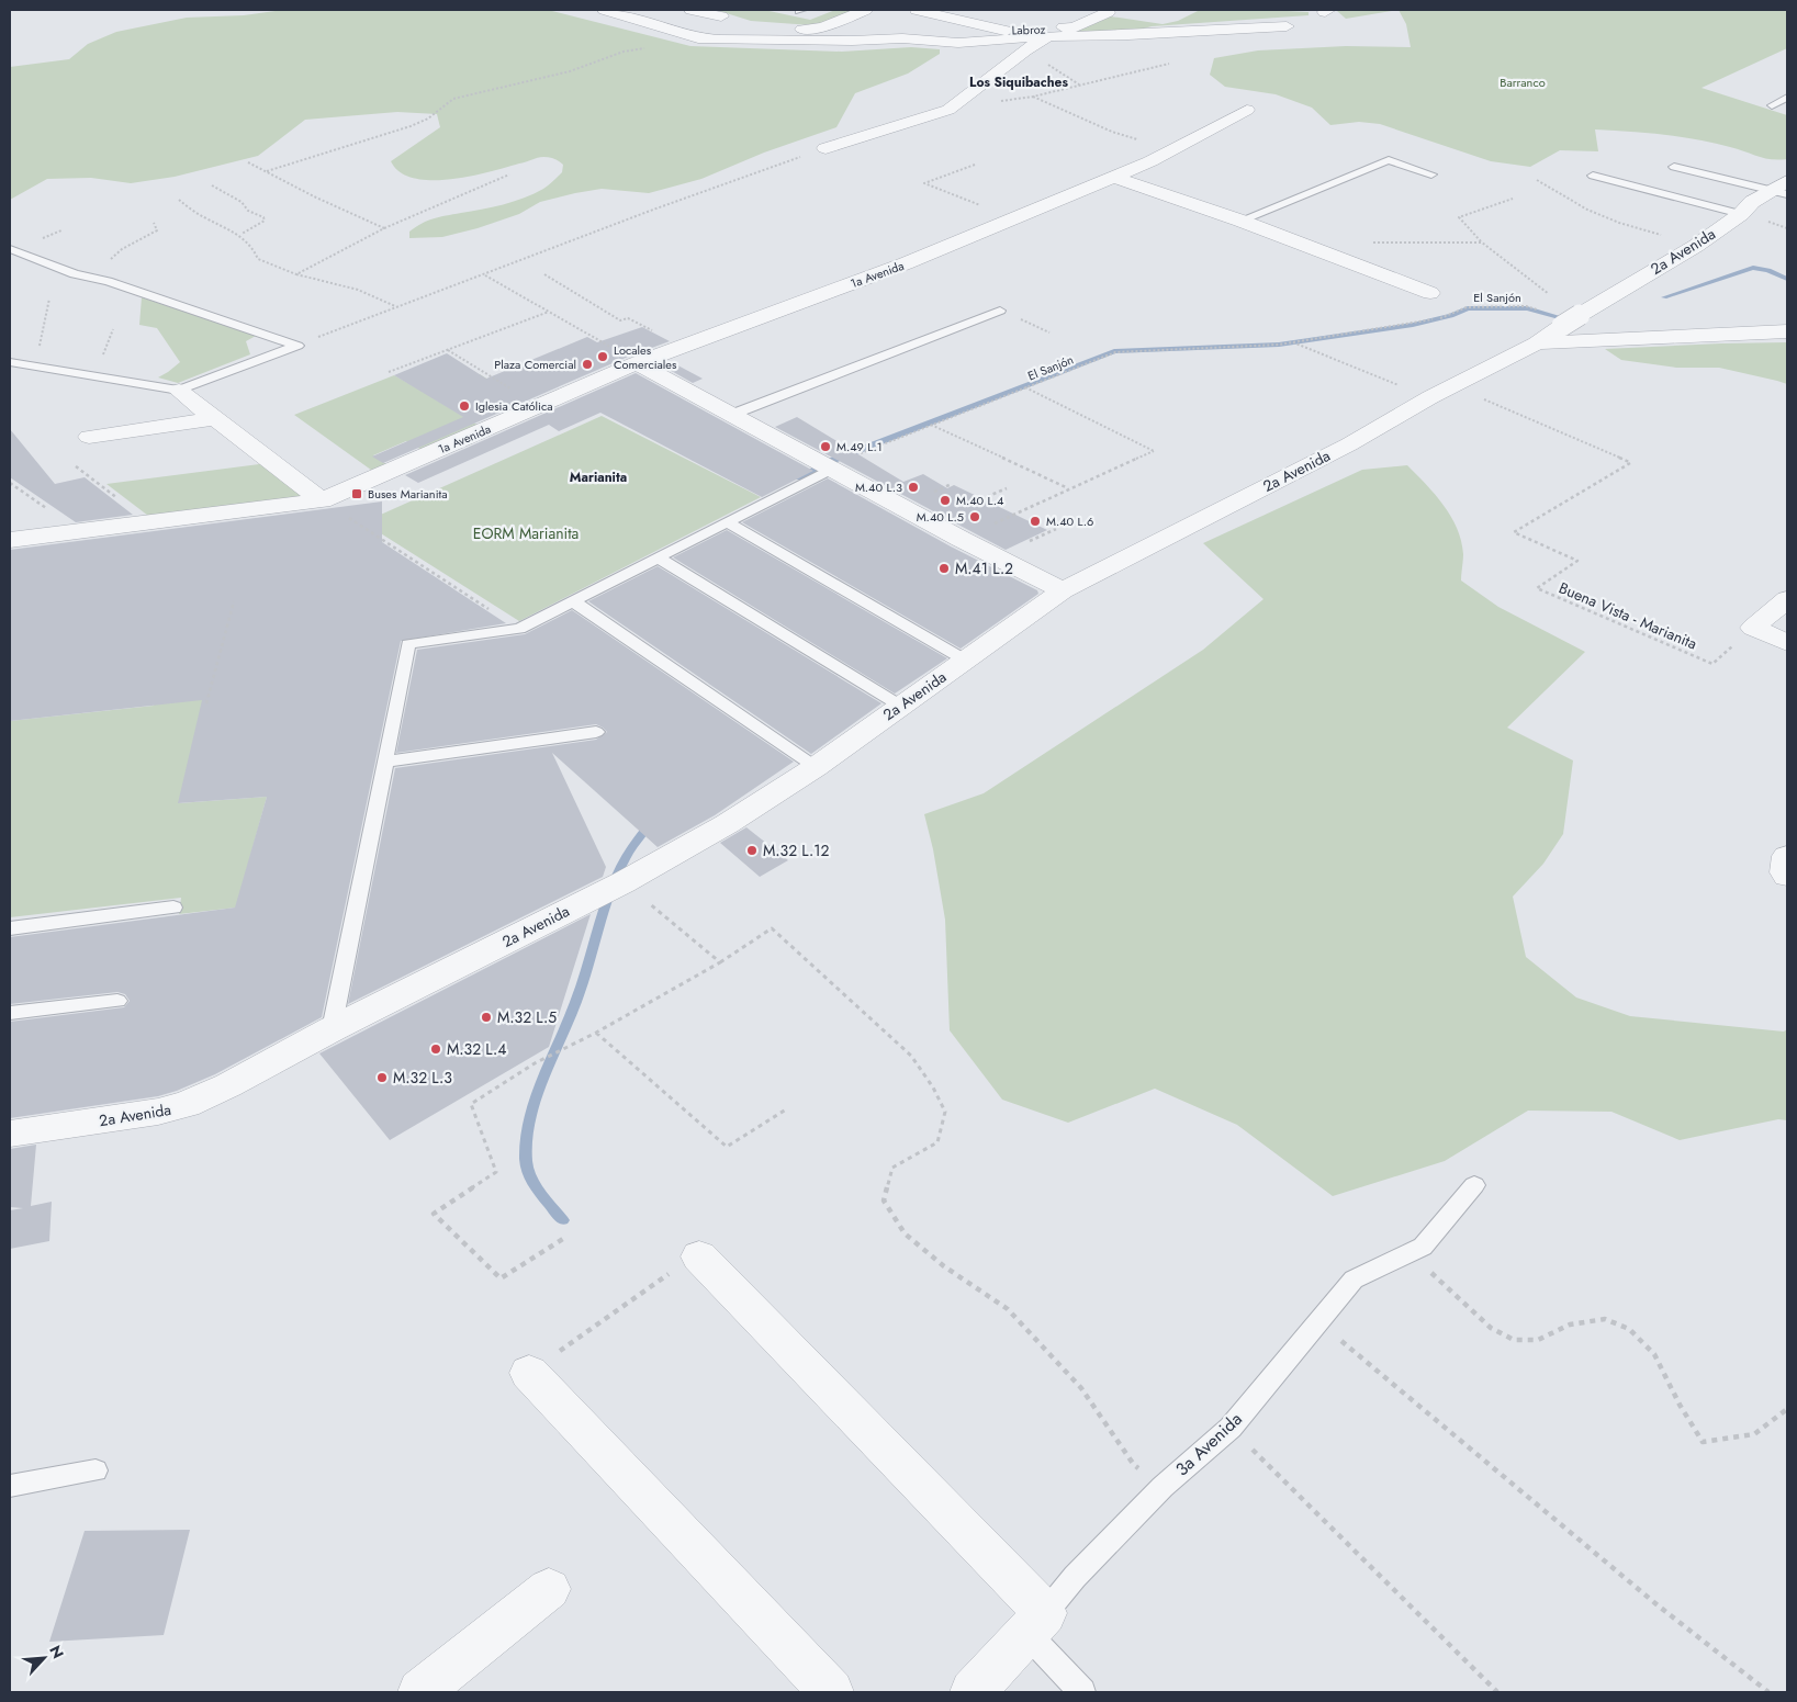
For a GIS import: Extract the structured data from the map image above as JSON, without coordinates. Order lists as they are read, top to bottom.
{
  "streets": {
    "street": [
      "Labroz",
      "2a Avenida",
      "1a Avenida",
      "3a Avenida"
    ],
    "path": ["El Sanjón", "Buena Vista - Marianita"]
  },
  "crossings": [
    ["2a Avenida", "Buena Vista - Marianita"]
  ],
  "districts": ["Los Siquibaches", "Marianita"],
  "parks": ["Barranco", "EORM Marianita"],
  "places": {
    "other": [
      "Locales Comerciales",
      "Plaza Comercial",
      "Iglesia Católica",
      "M.49 L.1",
      "M.40 L.3",
      "M.40 L.4",
      "M.40 L.5",
      "M.40 L.6",
      "M.41 L.2",
      "M.32 L.12",
      "M.32 L.5",
      "M.32 L.4",
      "M.32 L.3"
    ],
    "transit": ["Buses Marianita"]
  },
  "north": "top right"
}
